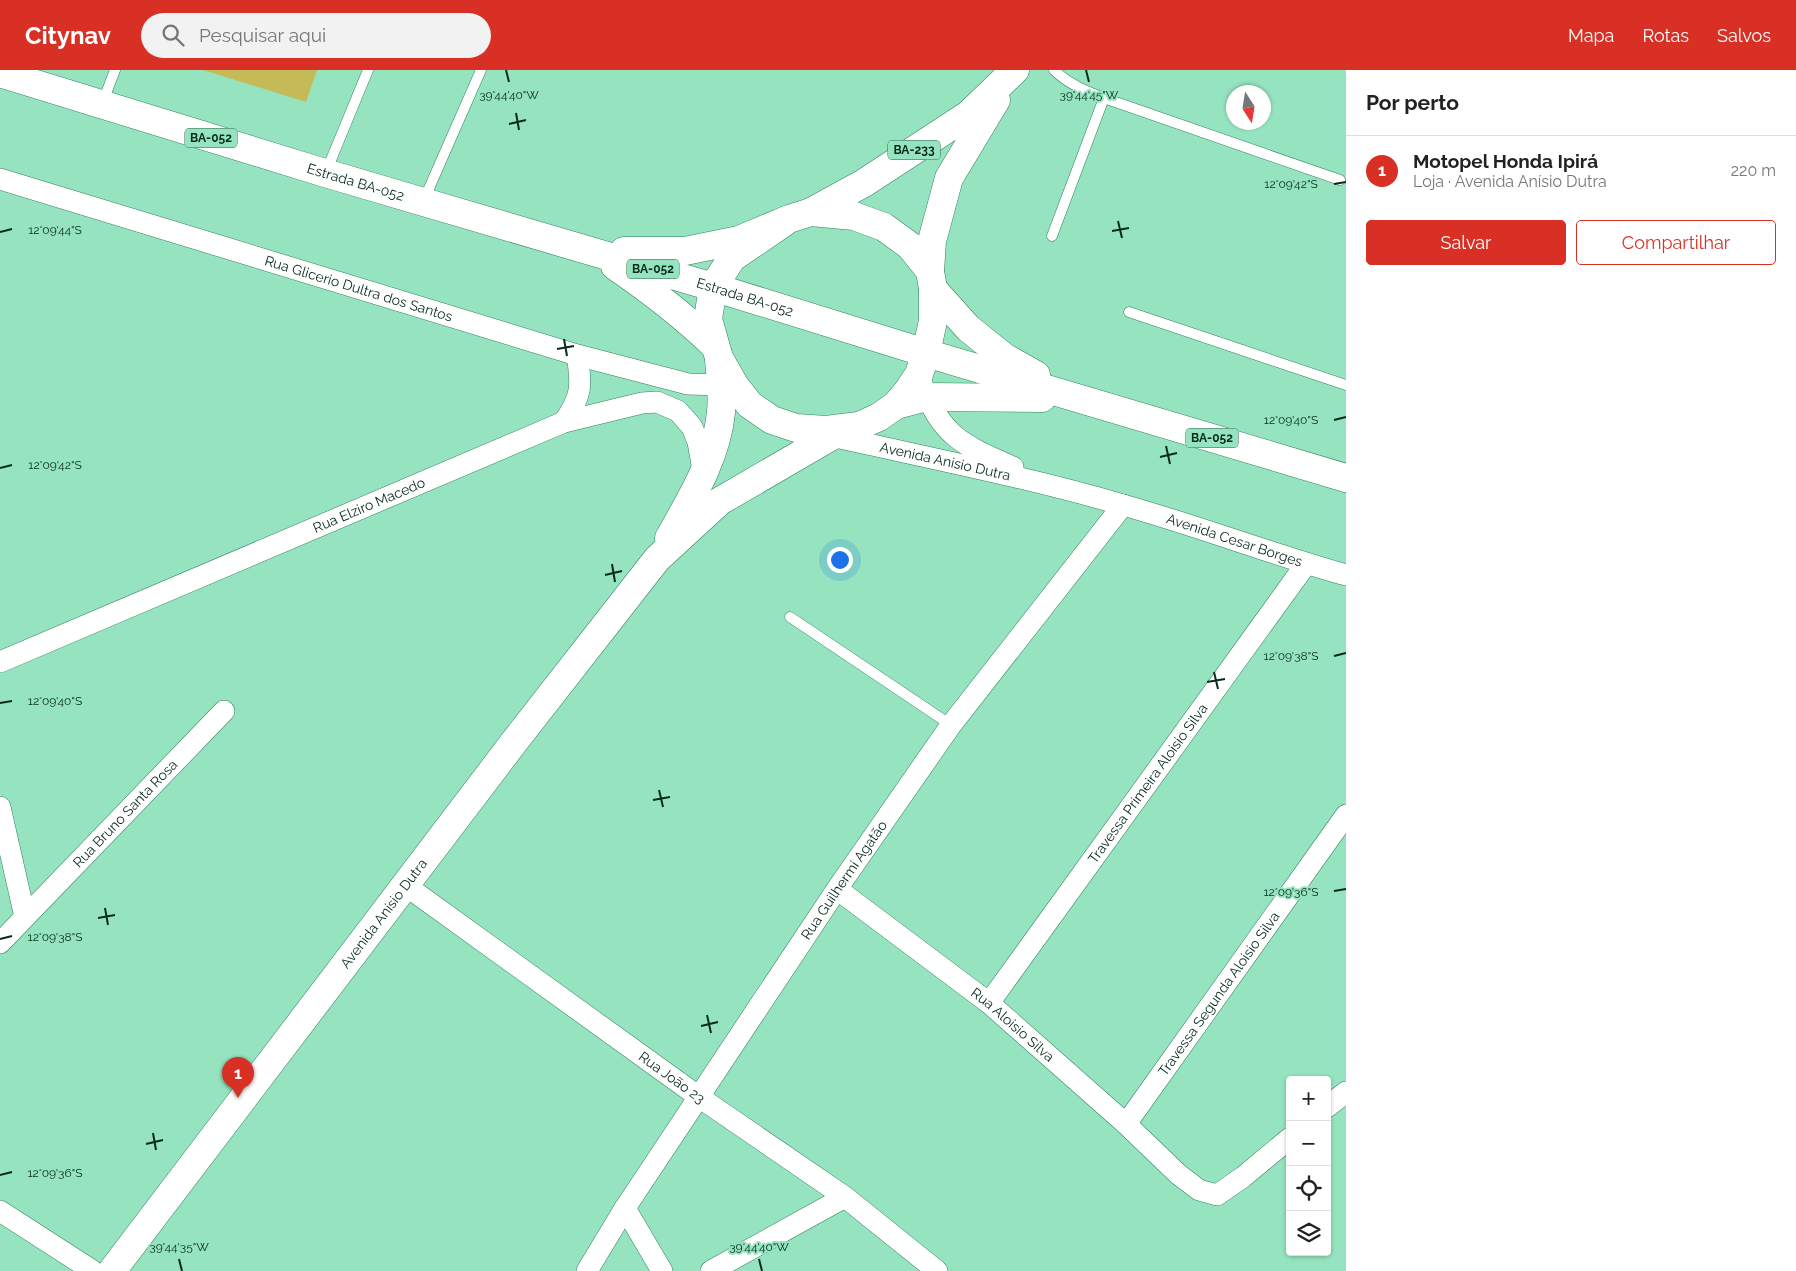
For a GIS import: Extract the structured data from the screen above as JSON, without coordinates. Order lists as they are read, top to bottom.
{
  "streets": {
    "main road": [
      "BA-052",
      "BA-233",
      "Estrada BA-052",
      "Avenida Anísio Dutra"
    ],
    "street": [
      "Rua Glicerio Dultra dos Santos",
      "Avenida Anisio Dutra",
      "Rua Elziro Macedo",
      "Avenida Cesar Borges",
      "Travessa Primeira Aloisio Silva",
      "Rua Bruno Santa Rosa",
      "Rua Guilhermi Agatão",
      "Travessa Segunda Aloisio Silva",
      "Rua Aloisio Silva",
      "Rua João 23"
    ]
  },
  "crossings": [
    ["BA-233", "Estrada BA-052"],
    ["BA-233", "Avenida Anisio Dutra"],
    ["Estrada BA-052", "Avenida Anisio Dutra"],
    ["Avenida Anisio Dutra", "Avenida Cesar Borges"],
    ["Avenida Anisio Dutra", "Rua Guilhermi Agatão"],
    ["Avenida Cesar Borges", "Travessa Primeira Aloisio Silva"],
    ["Avenida Cesar Borges", "Rua Guilhermi Agatão"],
    ["Travessa Primeira Aloisio Silva", "Rua Aloisio Silva"],
    ["Rua Guilhermi Agatão", "Rua Aloisio Silva"],
    ["Rua Guilhermi Agatão", "Rua João 23"],
    ["Avenida Anísio Dutra", "Rua João 23"],
    ["Travessa Segunda Aloisio Silva", "Rua Aloisio Silva"]
  ],
  "north": "bottom",
  "page": {
    "header": "Citynav",
    "search": "Pesquisar aqui",
    "nav": ["Mapa", "Rotas", "Salvos"],
    "heading": "Por perto",
    "list": [
      {
        "mark": "1",
        "name": "Motopel Honda Ipirá",
        "note": "Loja · Avenida Anísio Dutra",
        "value": "220 m"
      }
    ],
    "buttons": ["Salvar", "Compartilhar"],
    "pins": "1",
    "map_buttons": ["+", "−"]
  },
  "coordinates": [
    "39°44'40\"W",
    "39°44'45\"W",
    "12°09'42\"S",
    "12°09'44\"S",
    "12°09'40\"S",
    "12°09'38\"S",
    "12°09'36\"S",
    "39°44'35\"W"
  ]
}
